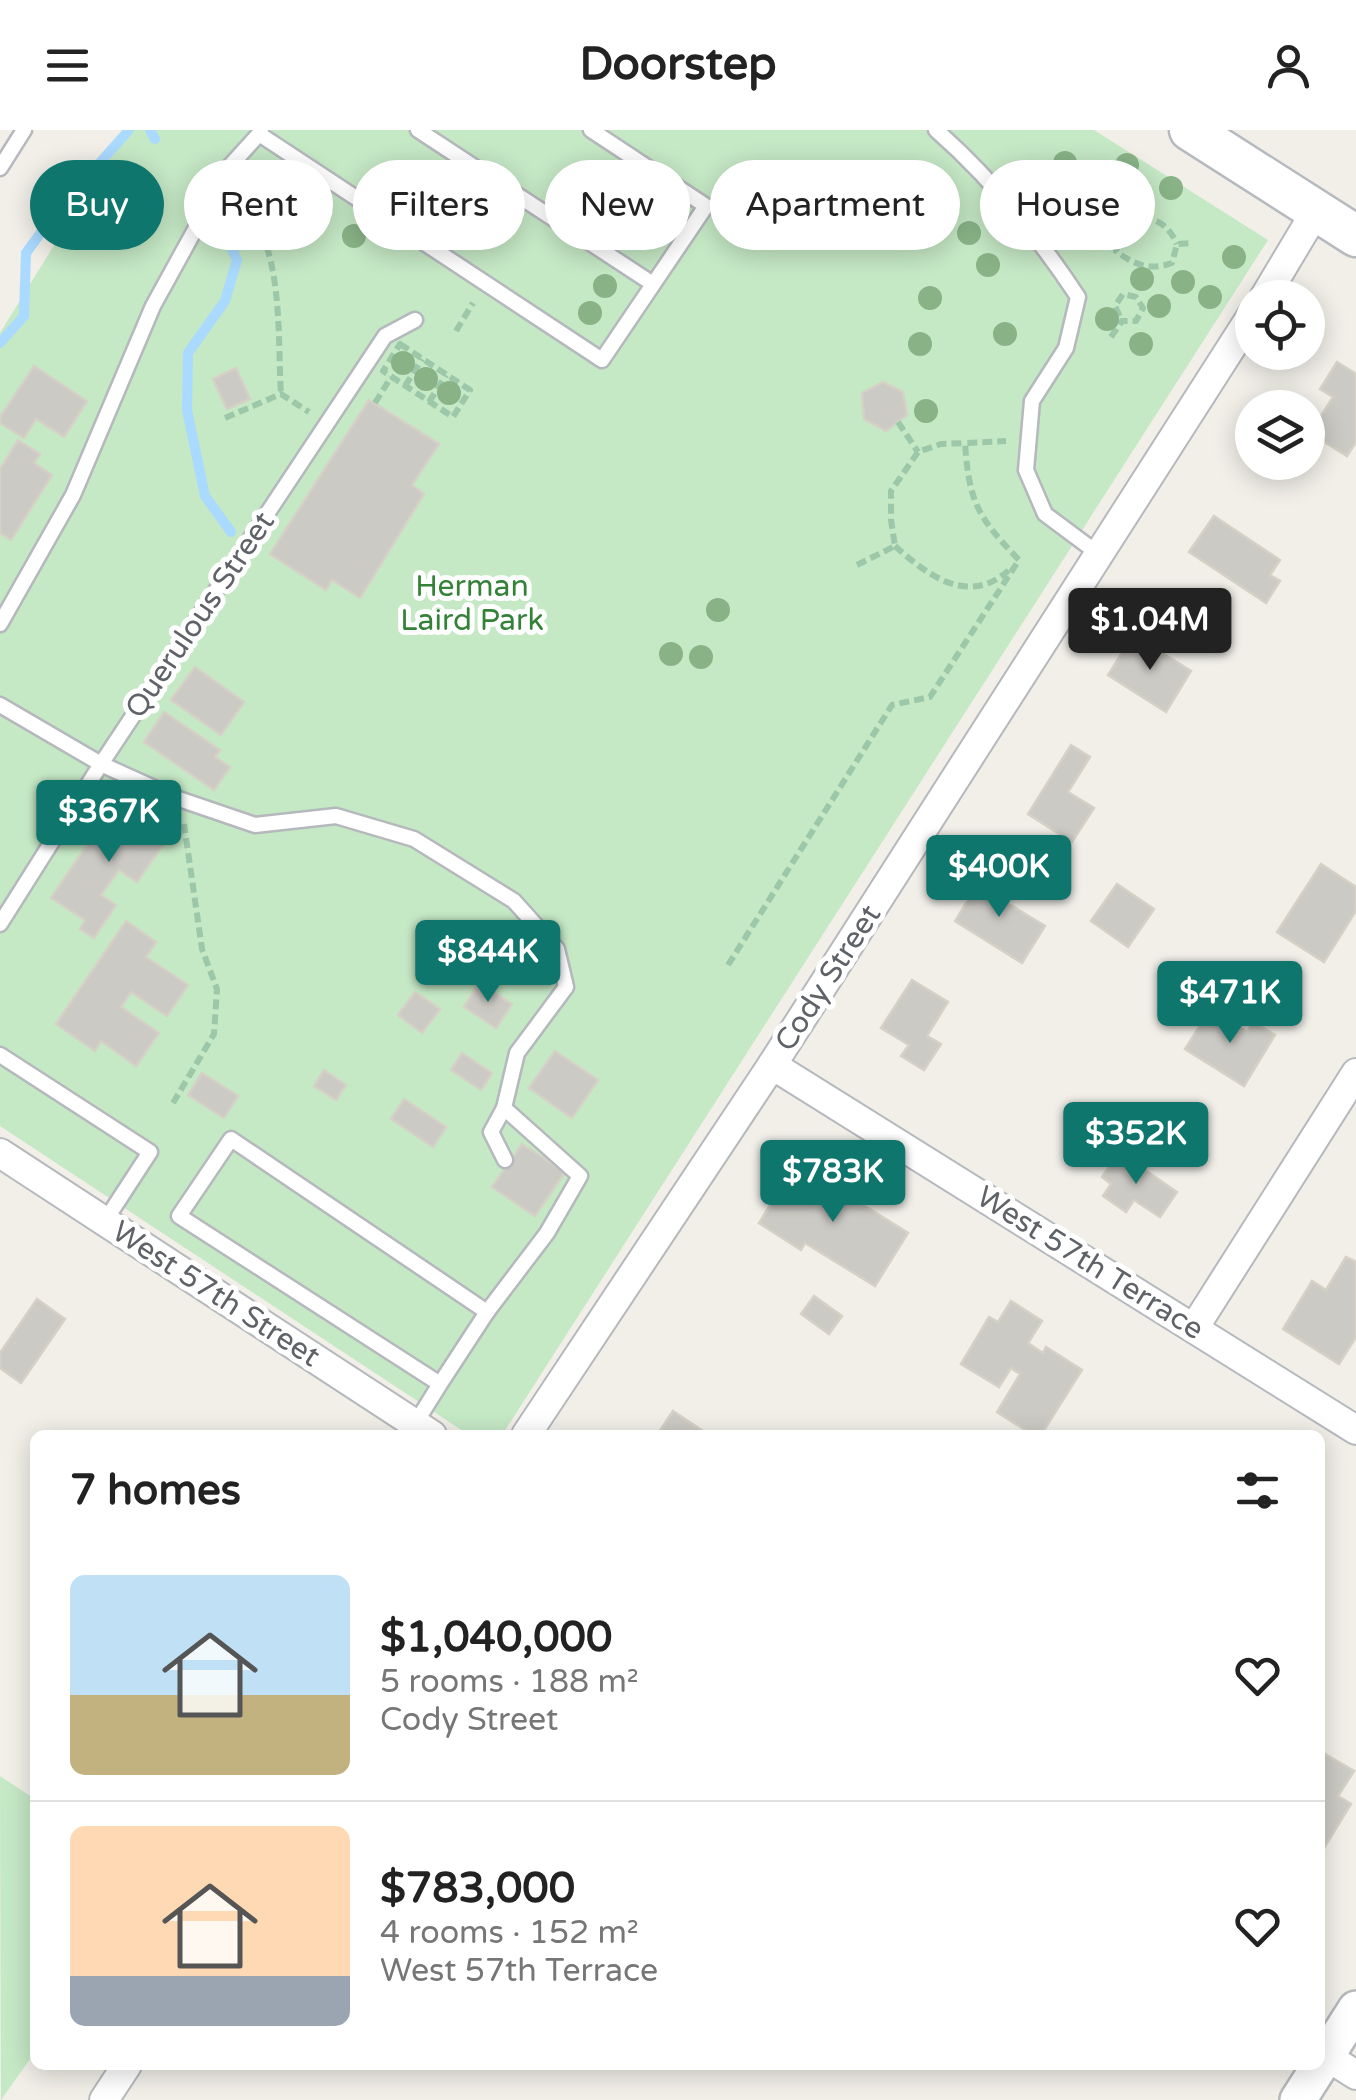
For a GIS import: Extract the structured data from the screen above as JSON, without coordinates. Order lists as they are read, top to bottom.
{
  "streets": {
    "street": ["Cody Street", "West 57th Terrace", "West 57th Street"],
    "lane": ["Querulous Street"]
  },
  "crossings": [
    ["Cody Street", "West 57th Terrace"]
  ],
  "parks": ["Herman Laird Park"],
  "page": {
    "header": "Doorstep",
    "chip": [
      "Buy",
      "Rent",
      "Filters",
      "New",
      "Apartment",
      "House"
    ],
    "price": [
      "$1.04M",
      "$367K",
      "$400K",
      "$844K",
      "$471K",
      "$352K",
      "$783K"
    ],
    "heading": "7 homes",
    "list": [
      {
        "name": "$1,040,000",
        "note": "5 rooms · 188 m² · Cody Street"
      },
      {
        "name": "$783,000",
        "note": "4 rooms · 152 m² · West 57th Terrace"
      }
    ]
  }
}
